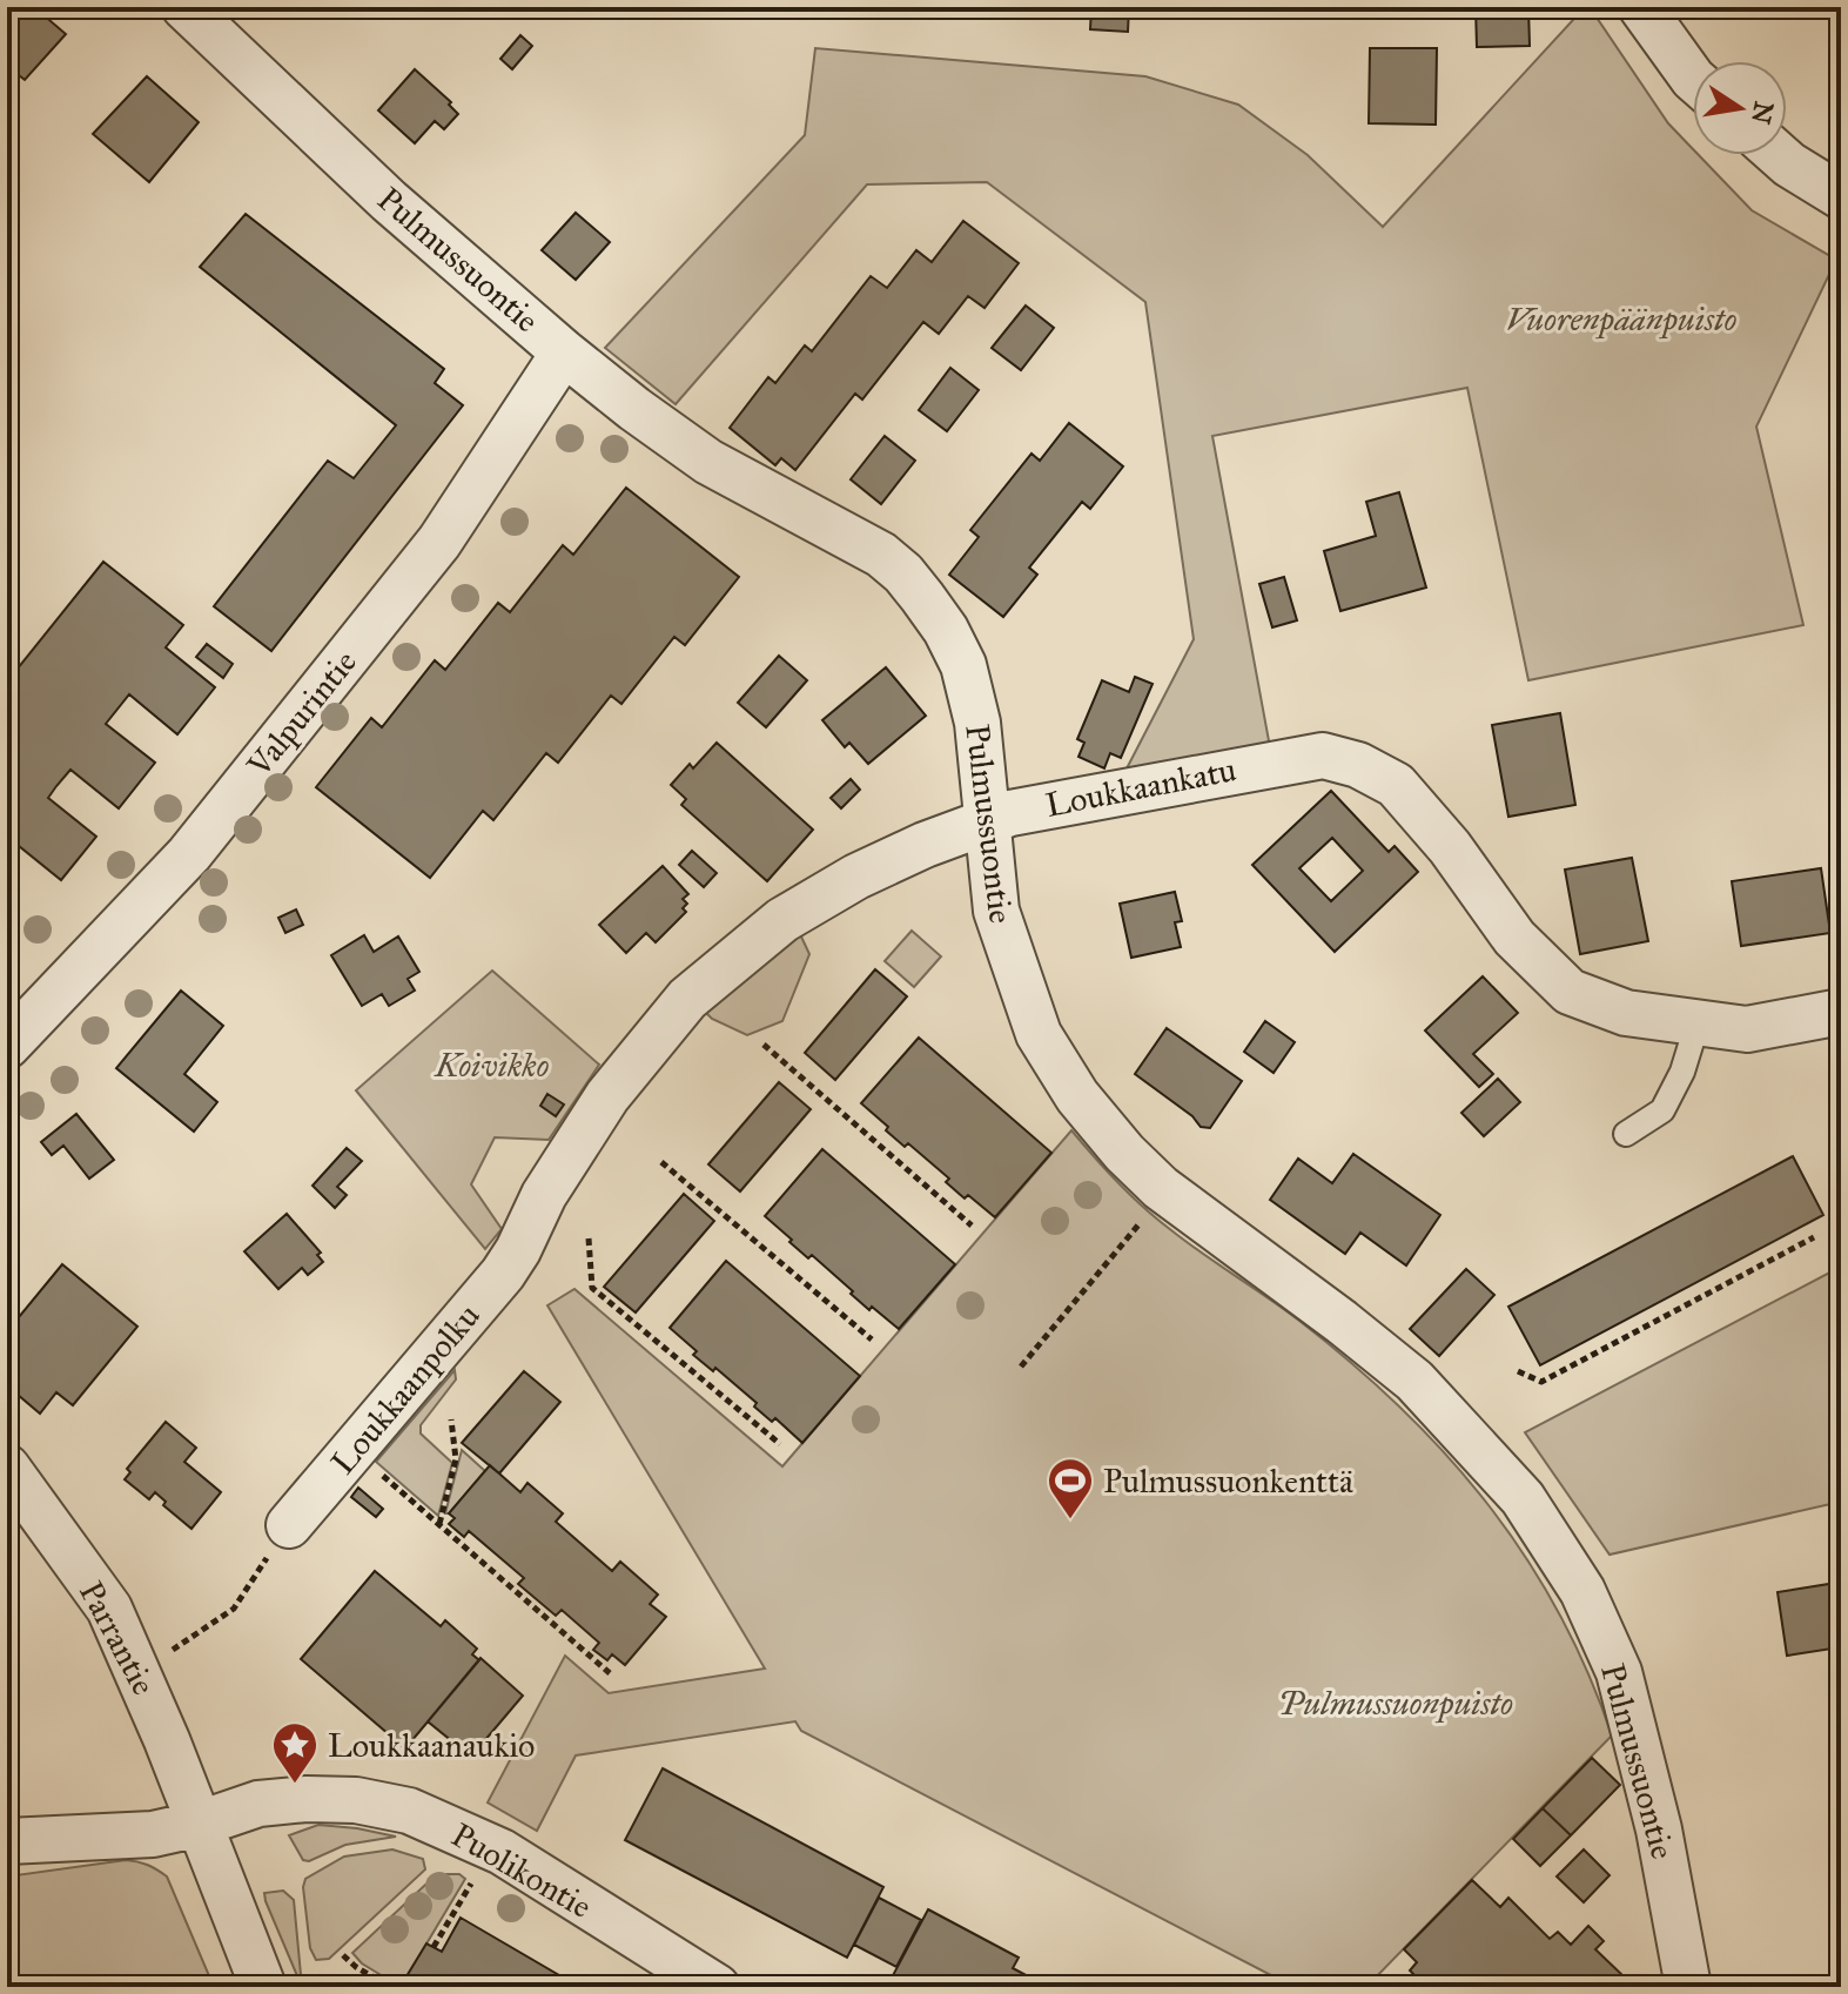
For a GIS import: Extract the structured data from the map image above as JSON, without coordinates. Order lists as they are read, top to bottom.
{
  "streets": {
    "street": [
      "Pulmussuontie",
      "Valpurintie",
      "Loukkaankatu",
      "Loukkaanpolku",
      "Parrantie",
      "Puolikontie"
    ]
  },
  "crossings": [
    ["Pulmussuontie", "Valpurintie"],
    ["Pulmussuontie", "Loukkaankatu"],
    ["Loukkaankatu", "Loukkaanpolku"],
    ["Parrantie", "Puolikontie"]
  ],
  "parks": ["Vuorenpäänpuisto", "Koivikko", "Pulmussuonpuisto"],
  "places": {
    "sports": ["Pulmussuonkenttä"],
    "place": ["Loukkaanaukio"]
  },
  "north": "right"
}
